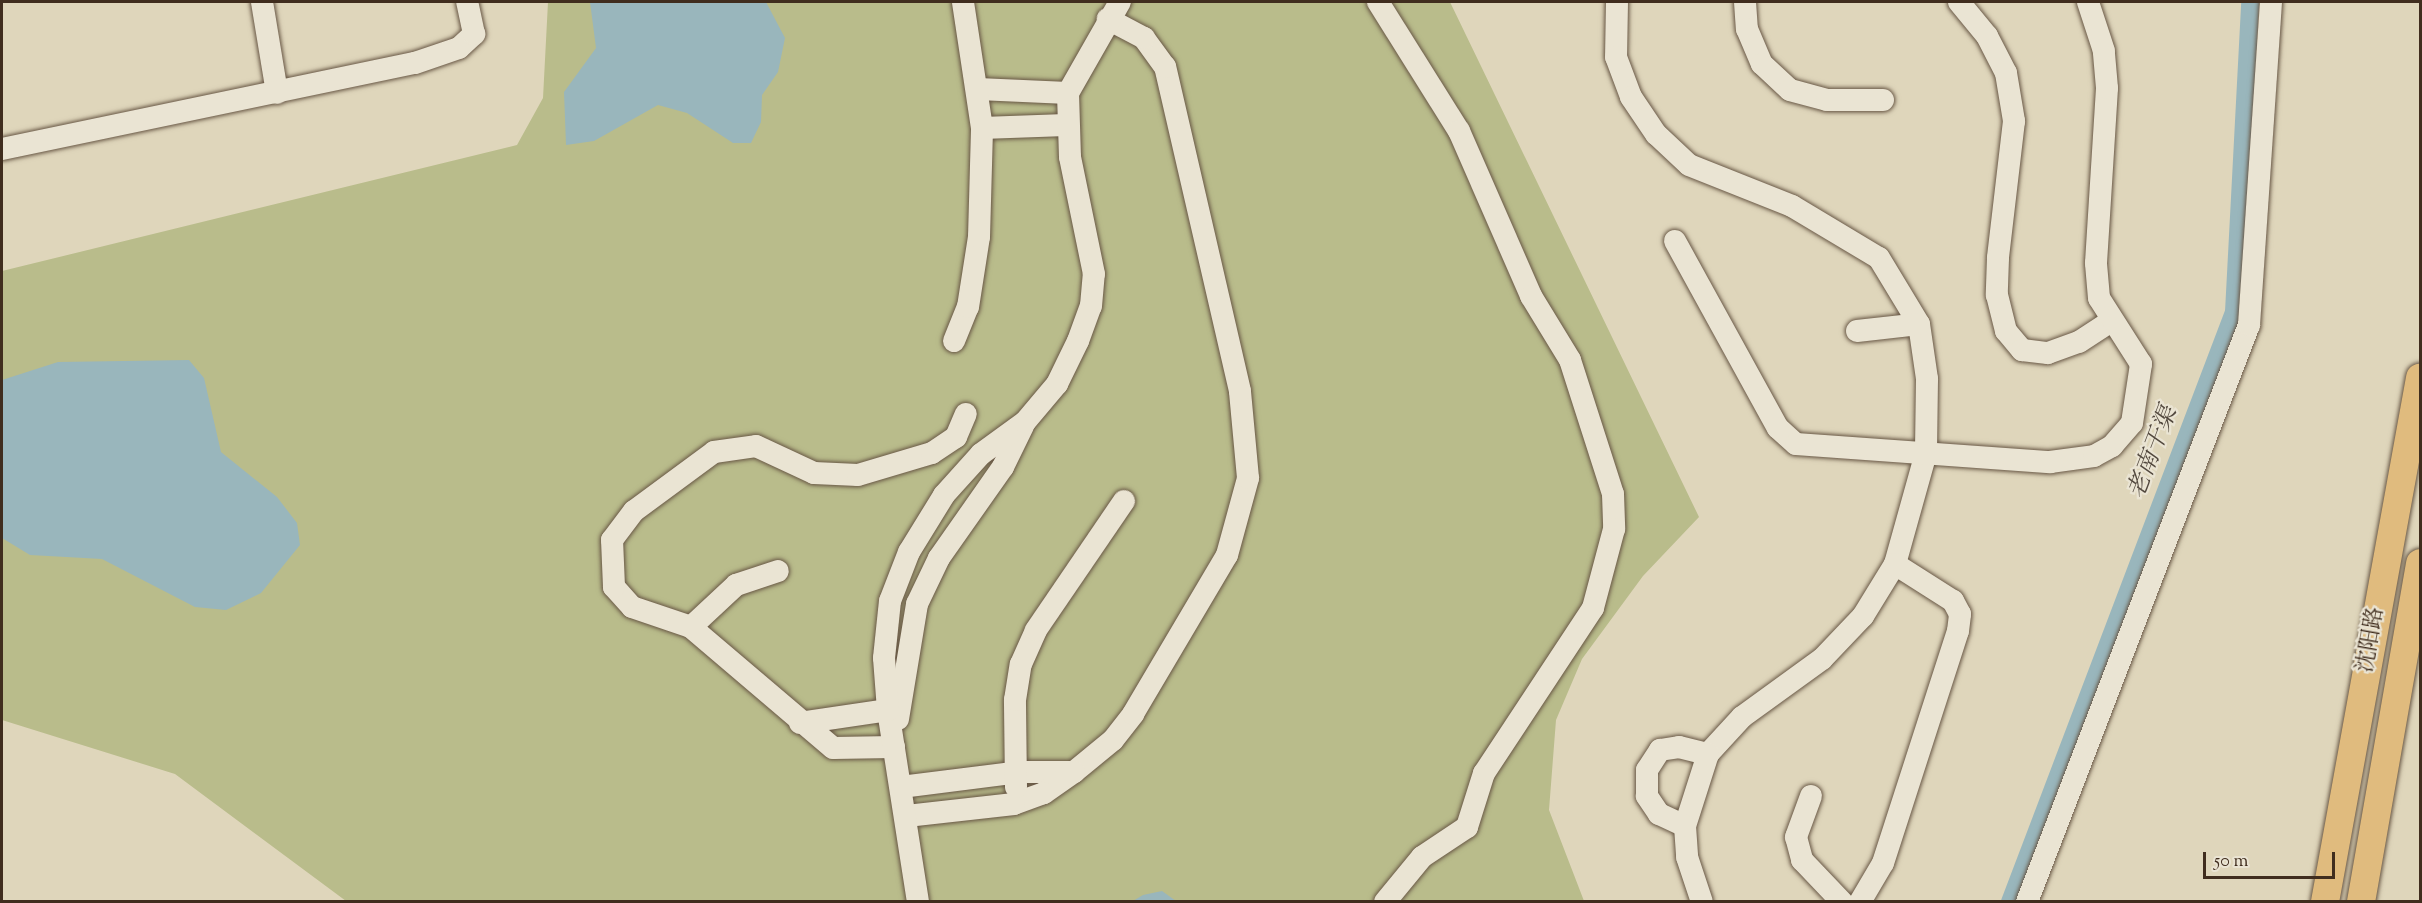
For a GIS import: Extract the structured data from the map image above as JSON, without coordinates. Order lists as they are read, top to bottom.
{
  "streets": {
    "main road": ["沈阳路"]
  },
  "water": ["老南干渠"],
  "scale_bar": "50 m"
}
